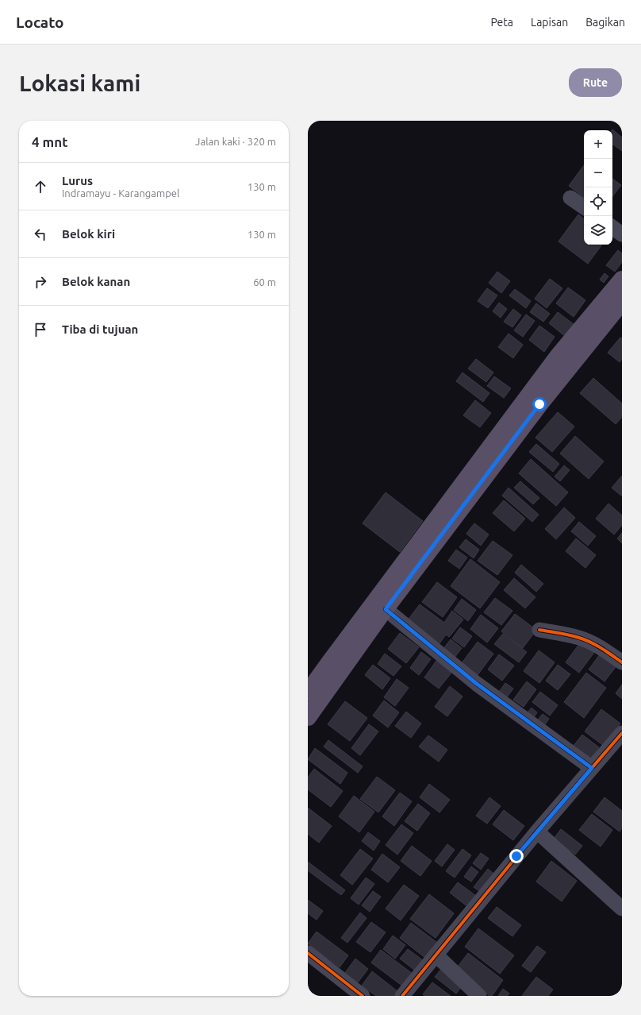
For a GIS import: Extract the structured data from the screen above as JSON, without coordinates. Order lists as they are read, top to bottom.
{
  "page": {
    "header": "Locato",
    "nav": ["Peta", "Lapisan", "Bagikan"],
    "buttons": "Rute",
    "title": "Lokasi kami",
    "heading": ["4 mnt", "Jalan kaki · 320 m"],
    "map_buttons": ["+", "−"],
    "list": [
      ["Lurus", "Indramayu - Karangampel", "130 m"],
      ["Belok kiri", "130 m"],
      ["Belok kanan", "60 m"],
      "Tiba di tujuan"
    ]
  }
}
